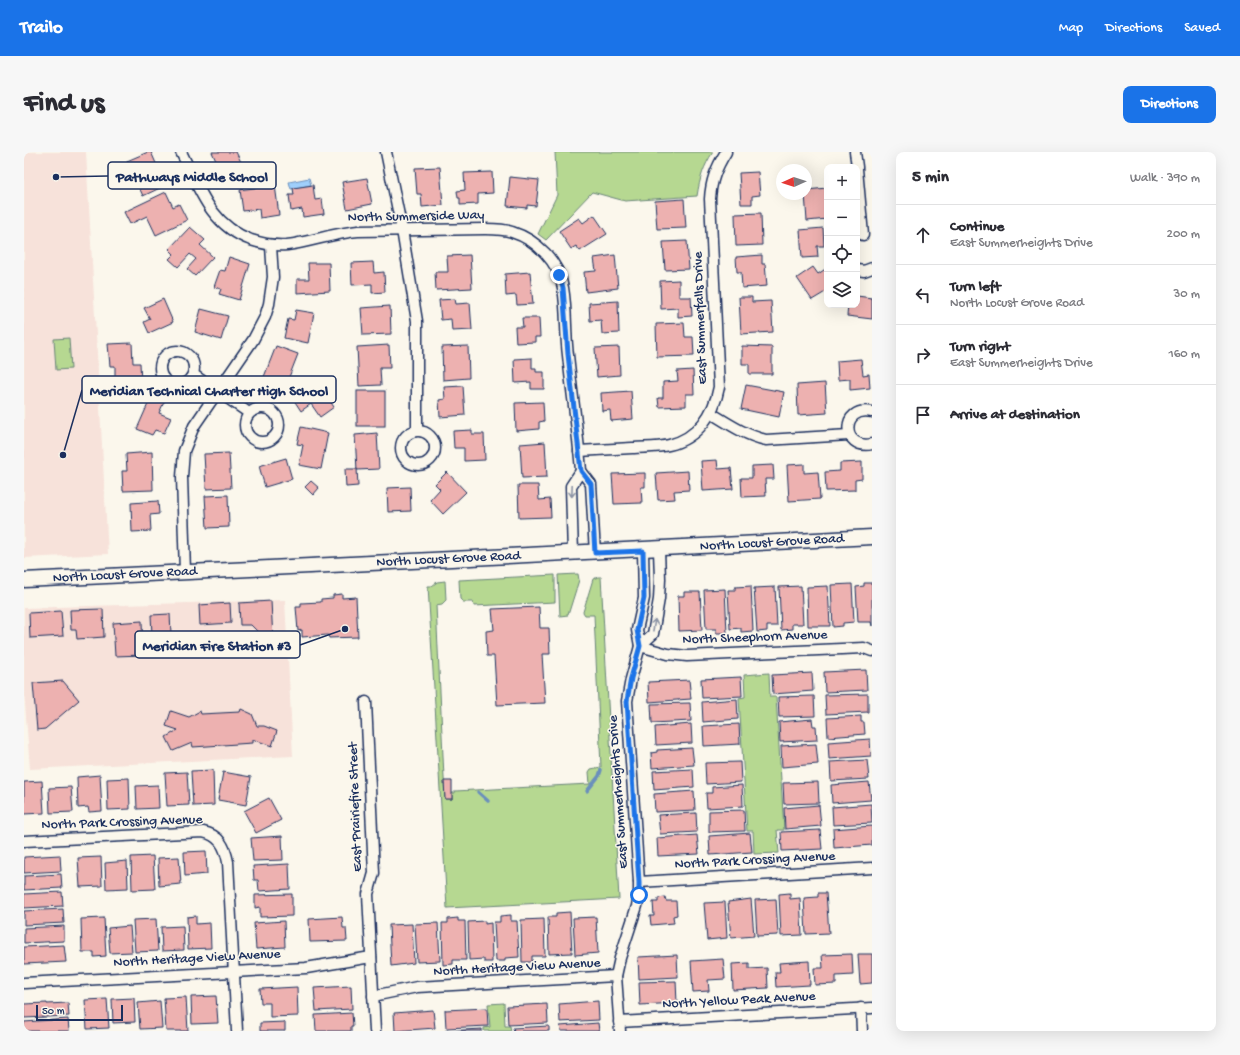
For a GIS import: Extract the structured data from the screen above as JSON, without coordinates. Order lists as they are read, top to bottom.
{
  "streets": {
    "main road": ["North Locust Grove Road"],
    "street": [
      "North Summerside Way",
      "East Summerfalls Drive",
      "North Sheephorn Avenue",
      "East Summerheights Drive",
      "East Prairiefire Street",
      "North Park Crossing Avenue",
      "North Heritage View Avenue",
      "North Yellow Peak Avenue"
    ]
  },
  "crossings": [
    ["North Summerside Way", "East Summerfalls Drive"],
    ["North Locust Grove Road", "East Summerheights Drive"],
    ["North Sheephorn Avenue", "East Summerheights Drive"],
    ["East Summerheights Drive", "North Park Crossing Avenue"],
    ["East Summerheights Drive", "North Heritage View Avenue"],
    ["East Summerheights Drive", "North Yellow Peak Avenue"],
    ["East Prairiefire Street", "North Heritage View Avenue"],
    ["North Park Crossing Avenue", "North Heritage View Avenue"]
  ],
  "places": ["Pathways Middle School", "Meridian Technical Charter High School", "Meridian Fire Station #3"],
  "scale_bar": "50 m",
  "north": "left",
  "page": {
    "header": "Trailo",
    "nav": ["Map", "Directions", "Saved"],
    "buttons": "Directions",
    "title": "Find us",
    "heading": ["5 min", "Walk · 390 m"],
    "map_buttons": ["+", "−"],
    "list": [
      ["Continue", "East Summerheights Drive", "200 m"],
      ["Turn left", "North Locust Grove Road", "30 m"],
      ["Turn right", "East Summerheights Drive", "160 m"],
      "Arrive at destination"
    ],
    "scale": "50 m"
  }
}
